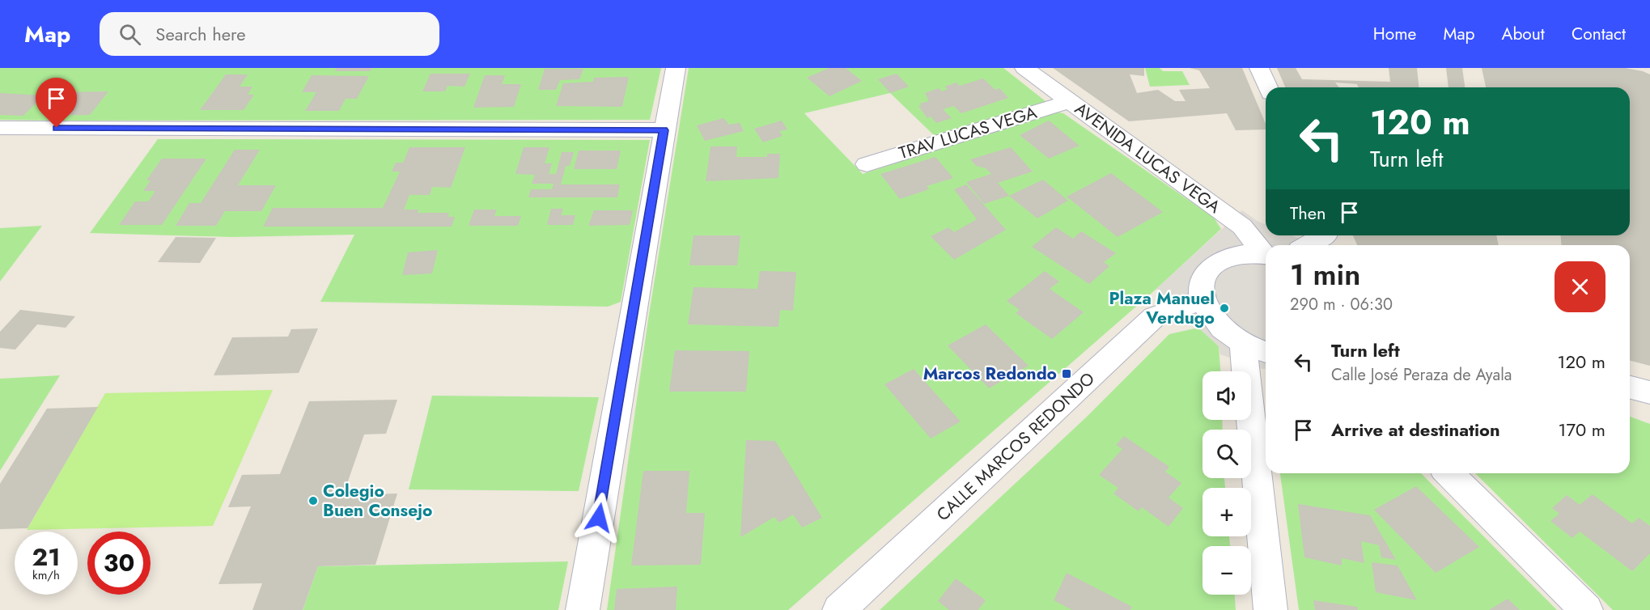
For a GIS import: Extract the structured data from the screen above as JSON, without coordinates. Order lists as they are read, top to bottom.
{
  "streets": {
    "street": ["TRAV LUCAS VEGA", "AVENIDA LUCAS VEGA", "CALLE MARCOS REDONDO"]
  },
  "crossings": [
    ["TRAV LUCAS VEGA", "AVENIDA LUCAS VEGA"]
  ],
  "places": {
    "other": ["Plaza Manuel Verdugo", "Colegio Buen Consejo"],
    "transit": ["Marcos Redondo"]
  },
  "page": {
    "header": "Map",
    "search": "Search here",
    "nav": [
      "Home",
      "Map",
      "About",
      "Contact"
    ],
    "turn": ["120 m", "Turn left"],
    "then": "Then",
    "heading": ["1 min", "290 m · 06:30"],
    "list": [
      {
        "name": "Turn left",
        "note": "Calle José Peraza de Ayala",
        "value": "120 m"
      },
      {
        "name": "Arrive at destination",
        "value": "170 m"
      }
    ],
    "map_buttons": ["+", "−"],
    "speed": "21 km/h",
    "limit": "30"
  }
}
